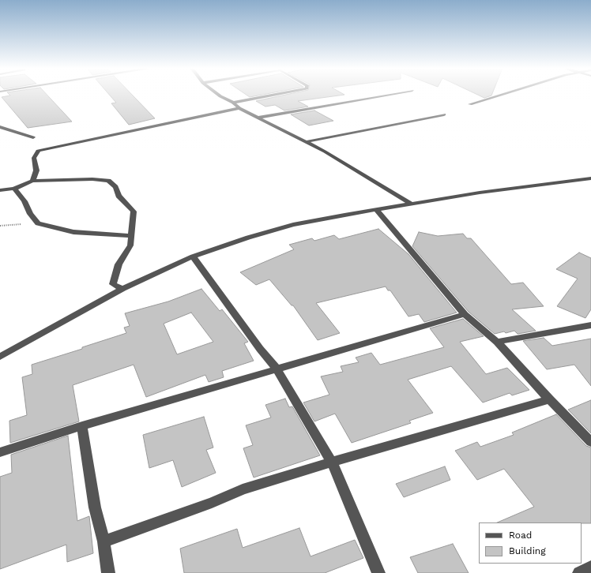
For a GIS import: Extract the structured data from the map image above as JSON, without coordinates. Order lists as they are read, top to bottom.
{
  "legend": ["Road", "Building"]
}
